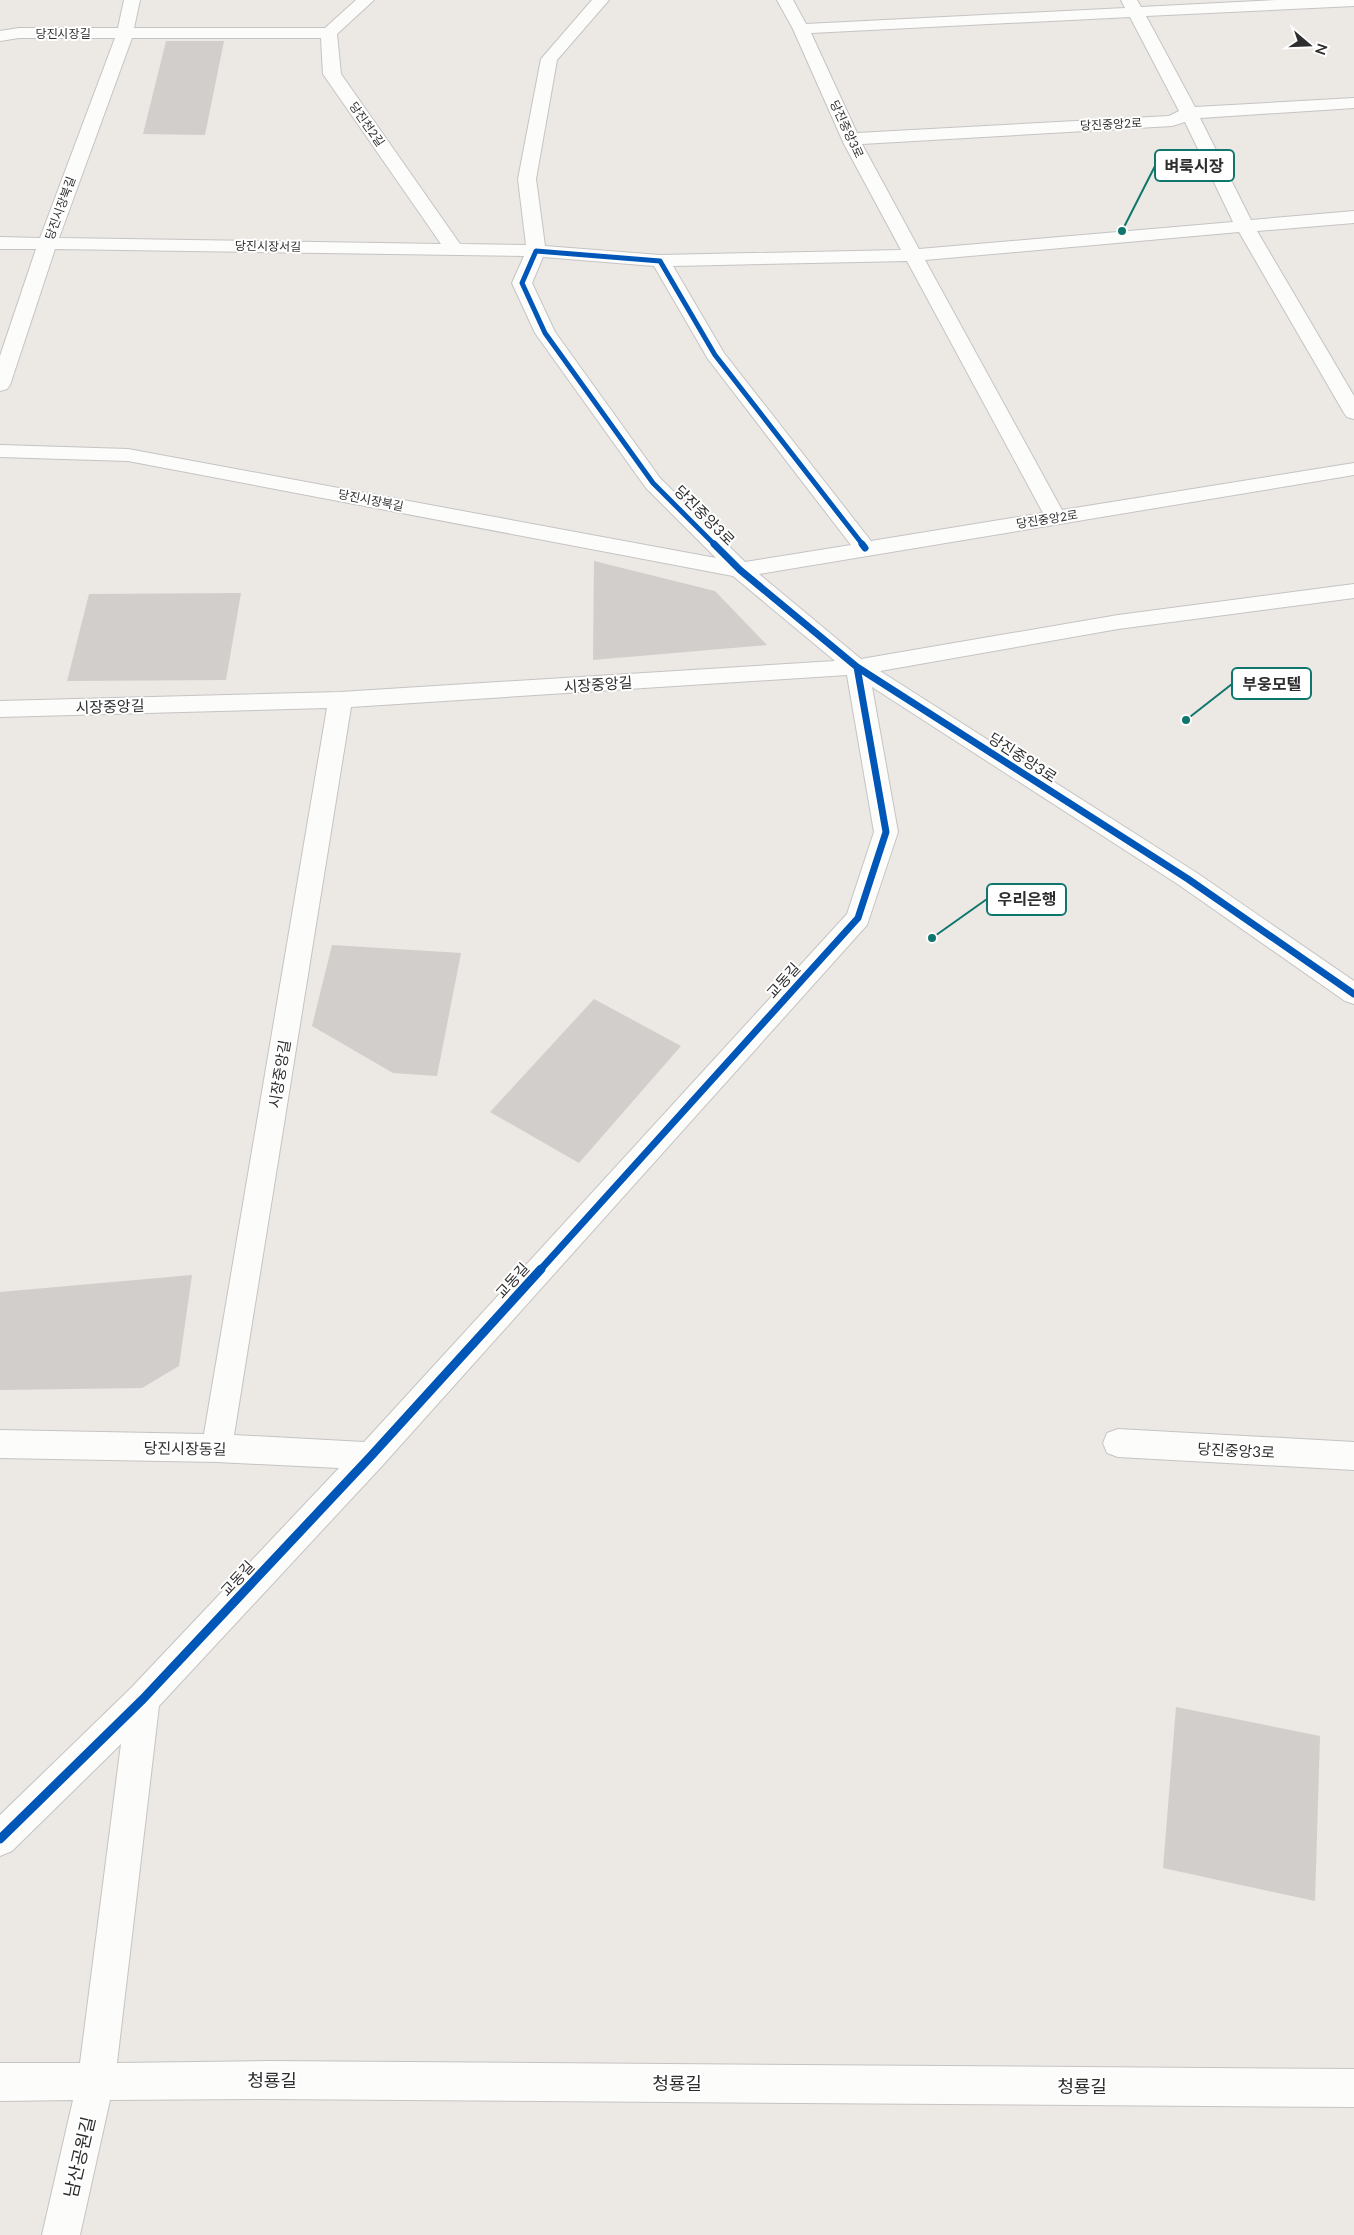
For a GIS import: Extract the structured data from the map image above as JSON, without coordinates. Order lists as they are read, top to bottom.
{
  "streets": {
    "street": [
      "당진시장길",
      "당진천2길",
      "당진중앙2로",
      "당진중앙3로",
      "당진시장북길",
      "당진시장서길",
      "시장중앙길",
      "교동길",
      "당진시장동길",
      "청룡길",
      "남산공원길"
    ]
  },
  "crossings": [
    ["당진시장길", "당진시장북길"],
    ["당진천2길", "당진시장서길"],
    ["당진중앙2로", "당진중앙3로"],
    ["당진중앙2로", "당진시장북길"],
    ["당진중앙3로", "당진시장북길"],
    ["당진중앙3로", "당진시장서길"],
    ["당진중앙3로", "시장중앙길"],
    ["당진중앙3로", "교동길"],
    ["당진시장북길", "당진시장서길"],
    ["시장중앙길", "교동길"],
    ["시장중앙길", "당진시장동길"],
    ["교동길", "당진시장동길"],
    ["교동길", "남산공원길"],
    ["청룡길", "남산공원길"]
  ],
  "places": ["벼룩시장", "부웅모텔", "우리은행"],
  "north": "right"
}
